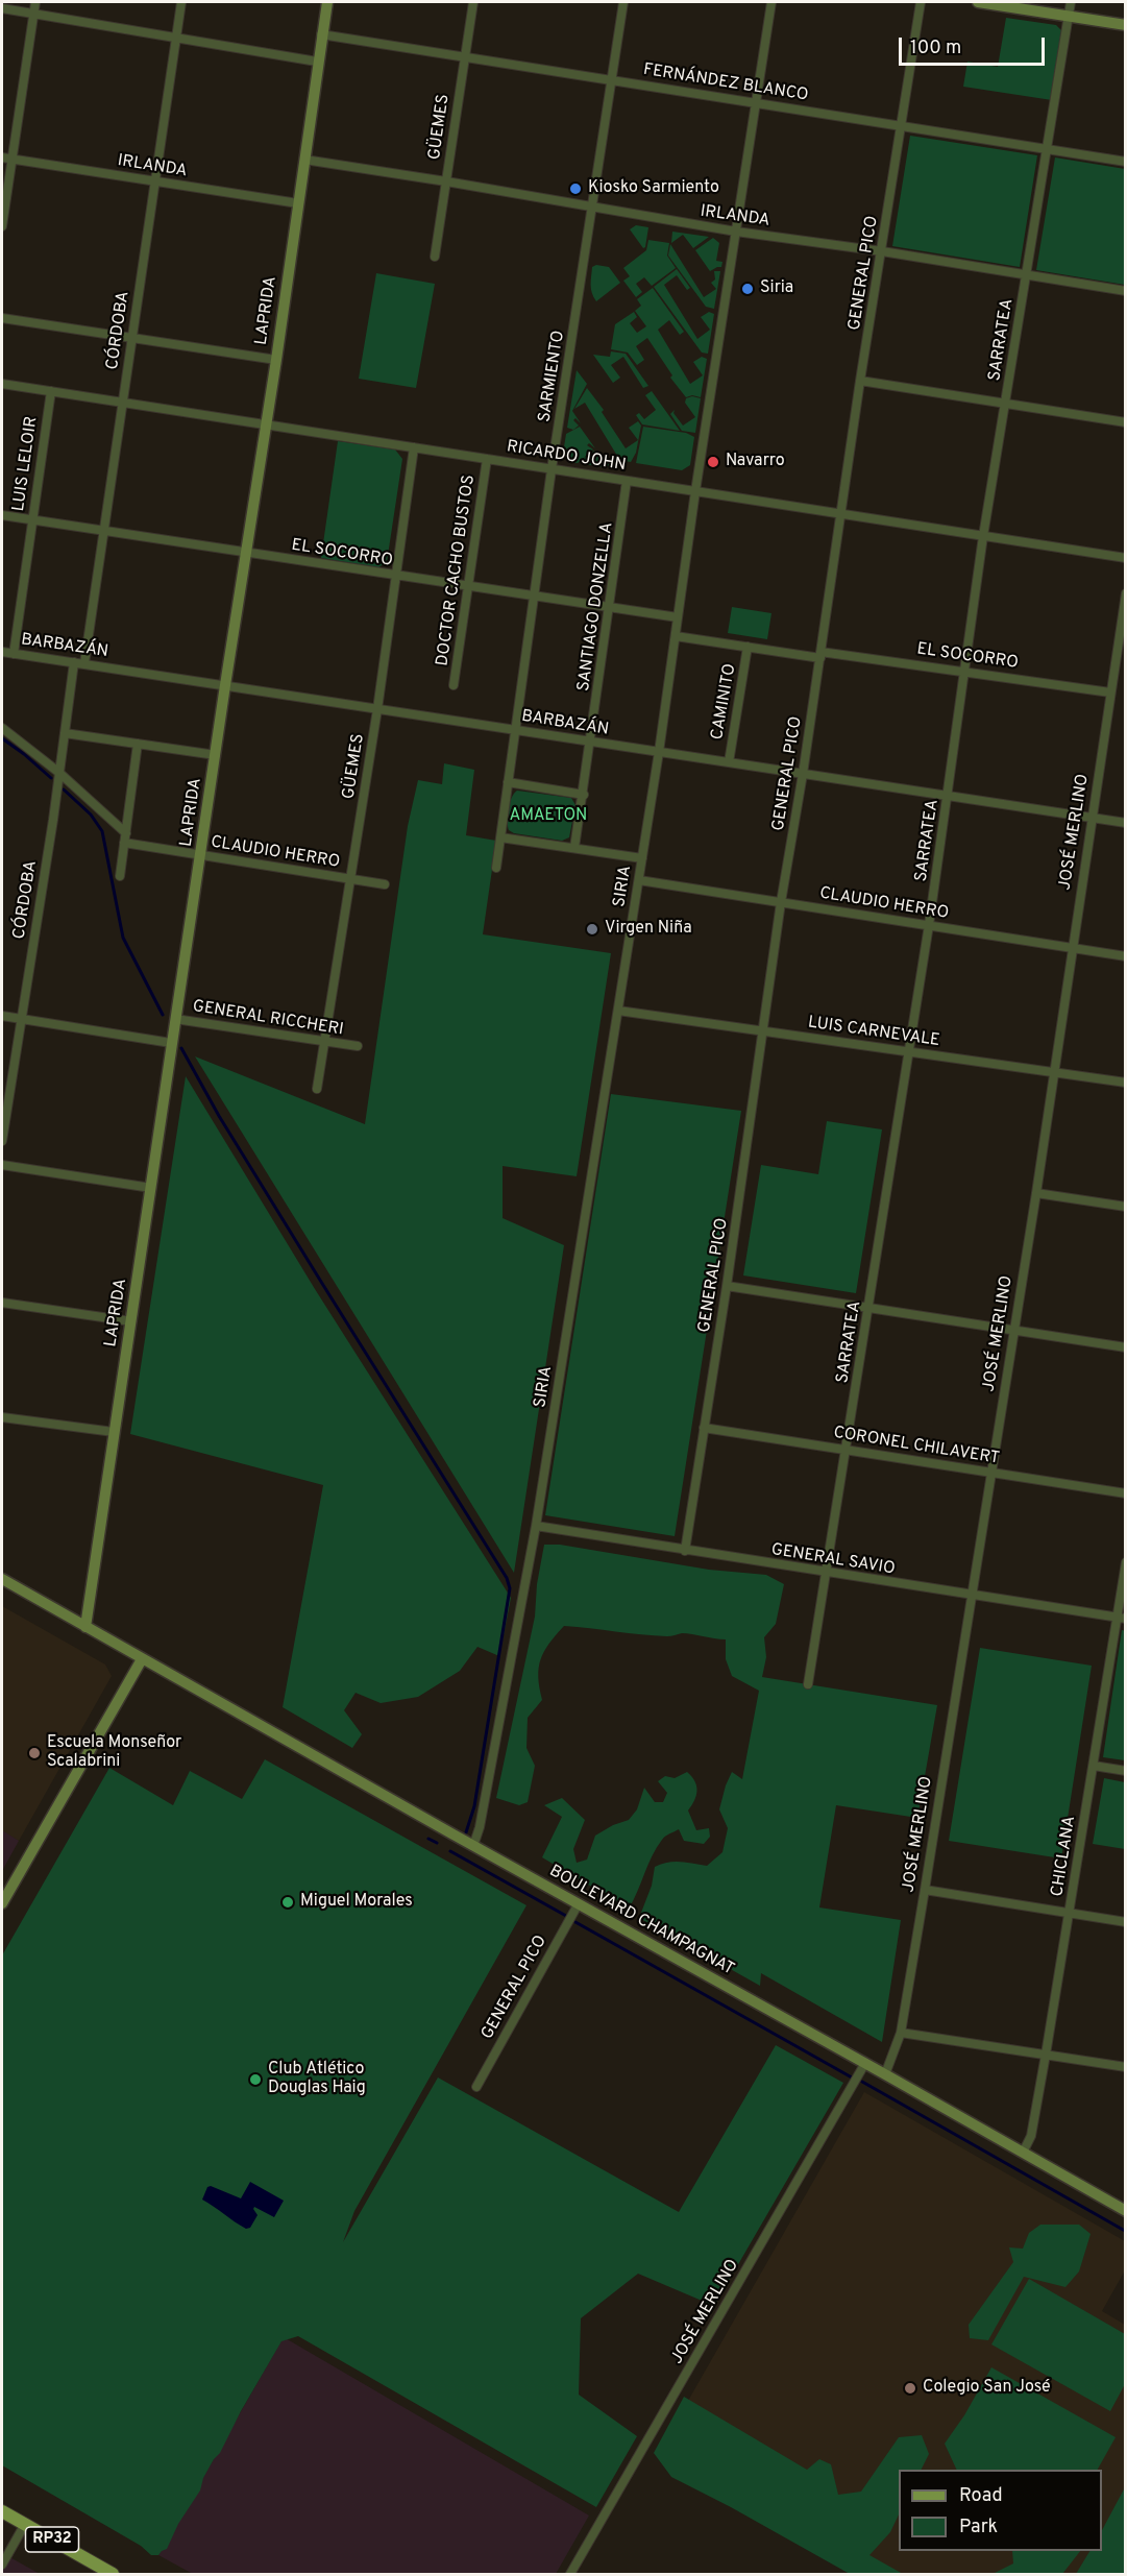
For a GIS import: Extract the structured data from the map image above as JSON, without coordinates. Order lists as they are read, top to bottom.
{
  "streets": {
    "main road": ["RP32"],
    "street": [
      "FERNÁNDEZ BLANCO",
      "GÜEMES",
      "IRLANDA",
      "GENERAL PICO",
      "LAPRIDA",
      "CÓRDOBA",
      "SARRATEA",
      "SARMIENTO",
      "RICARDO JOHN",
      "LUIS LELOIR",
      "EL SOCORRO",
      "DOCTOR CACHO BUSTOS",
      "SANTIAGO DONZELLA",
      "BARBAZÁN",
      "CAMINITO",
      "JOSÉ MERLINO",
      "CLAUDIO HERRO",
      "SIRIA",
      "GENERAL RICCHERI",
      "LUIS CARNEVALE",
      "CORONEL CHILAVERT",
      "GENERAL SAVIO",
      "CHICLANA",
      "BOULEVARD CHAMPAGNAT"
    ]
  },
  "crossings": [
    ["FERNÁNDEZ BLANCO", "GÜEMES"],
    ["FERNÁNDEZ BLANCO", "GENERAL PICO"],
    ["FERNÁNDEZ BLANCO", "LAPRIDA"],
    ["FERNÁNDEZ BLANCO", "SARRATEA"],
    ["FERNÁNDEZ BLANCO", "SARMIENTO"],
    ["FERNÁNDEZ BLANCO", "SIRIA"],
    ["GÜEMES", "IRLANDA"],
    ["GÜEMES", "RICARDO JOHN"],
    ["GÜEMES", "EL SOCORRO"],
    ["GÜEMES", "BARBAZÁN"],
    ["GÜEMES", "CLAUDIO HERRO"],
    ["GÜEMES", "GENERAL RICCHERI"],
    ["IRLANDA", "GENERAL PICO"],
    ["IRLANDA", "LAPRIDA"],
    ["IRLANDA", "CÓRDOBA"],
    ["IRLANDA", "SARRATEA"],
    ["IRLANDA", "SARMIENTO"],
    ["IRLANDA", "SIRIA"],
    ["GENERAL PICO", "RICARDO JOHN"],
    ["GENERAL PICO", "EL SOCORRO"],
    ["GENERAL PICO", "BARBAZÁN"],
    ["GENERAL PICO", "CLAUDIO HERRO"],
    ["GENERAL PICO", "LUIS CARNEVALE"],
    ["GENERAL PICO", "CORONEL CHILAVERT"],
    ["GENERAL PICO", "GENERAL SAVIO"],
    ["GENERAL PICO", "BOULEVARD CHAMPAGNAT"],
    ["LAPRIDA", "RICARDO JOHN"],
    ["LAPRIDA", "EL SOCORRO"],
    ["LAPRIDA", "BARBAZÁN"],
    ["LAPRIDA", "CLAUDIO HERRO"],
    ["LAPRIDA", "GENERAL RICCHERI"],
    ["LAPRIDA", "BOULEVARD CHAMPAGNAT"],
    ["CÓRDOBA", "RICARDO JOHN"],
    ["CÓRDOBA", "EL SOCORRO"],
    ["CÓRDOBA", "BARBAZÁN"],
    ["SARRATEA", "RICARDO JOHN"],
    ["SARRATEA", "EL SOCORRO"],
    ["SARRATEA", "BARBAZÁN"],
    ["SARRATEA", "CLAUDIO HERRO"],
    ["SARRATEA", "LUIS CARNEVALE"],
    ["SARRATEA", "CORONEL CHILAVERT"],
    ["SARRATEA", "GENERAL SAVIO"],
    ["SARMIENTO", "RICARDO JOHN"],
    ["SARMIENTO", "EL SOCORRO"],
    ["SARMIENTO", "BARBAZÁN"],
    ["RICARDO JOHN", "LUIS LELOIR"],
    ["RICARDO JOHN", "DOCTOR CACHO BUSTOS"],
    ["RICARDO JOHN", "SANTIAGO DONZELLA"],
    ["RICARDO JOHN", "SIRIA"],
    ["LUIS LELOIR", "EL SOCORRO"],
    ["LUIS LELOIR", "BARBAZÁN"],
    ["EL SOCORRO", "DOCTOR CACHO BUSTOS"],
    ["EL SOCORRO", "SANTIAGO DONZELLA"],
    ["EL SOCORRO", "CAMINITO"],
    ["EL SOCORRO", "JOSÉ MERLINO"],
    ["EL SOCORRO", "SIRIA"],
    ["SANTIAGO DONZELLA", "BARBAZÁN"],
    ["BARBAZÁN", "CAMINITO"],
    ["BARBAZÁN", "JOSÉ MERLINO"],
    ["BARBAZÁN", "SIRIA"],
    ["JOSÉ MERLINO", "CLAUDIO HERRO"],
    ["JOSÉ MERLINO", "LUIS CARNEVALE"],
    ["JOSÉ MERLINO", "CORONEL CHILAVERT"],
    ["JOSÉ MERLINO", "GENERAL SAVIO"],
    ["JOSÉ MERLINO", "BOULEVARD CHAMPAGNAT"],
    ["CLAUDIO HERRO", "SIRIA"],
    ["SIRIA", "LUIS CARNEVALE"],
    ["SIRIA", "GENERAL SAVIO"],
    ["SIRIA", "BOULEVARD CHAMPAGNAT"],
    ["GENERAL SAVIO", "CHICLANA"],
    ["CHICLANA", "BOULEVARD CHAMPAGNAT"]
  ],
  "parks": ["AMAETON"],
  "places": [
    "Kiosko Sarmiento",
    "Siria",
    "Navarro",
    "Virgen Niña",
    "Escuela Monseñor Scalabrini",
    "Miguel Morales",
    "Club Atlético Douglas Haig",
    "Colegio San José"
  ],
  "legend": ["Road", "Park"],
  "scale_bar": "100 m"
}
